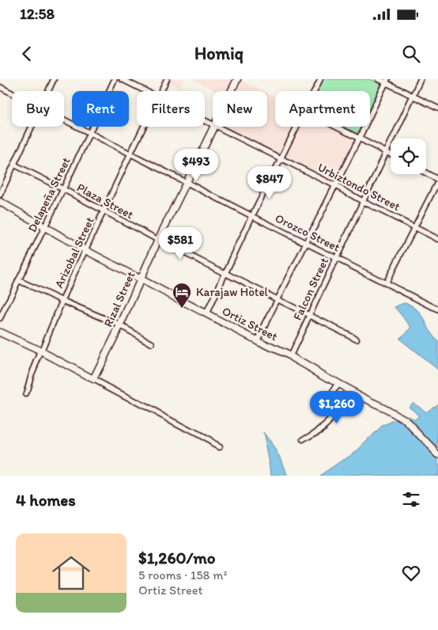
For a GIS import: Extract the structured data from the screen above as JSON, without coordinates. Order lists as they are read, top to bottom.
{
  "streets": {
    "street": [
      "Urbiztondo Street",
      "Delapeña Street",
      "Plaza Street",
      "Orozco Street",
      "Arizobal Street",
      "Falcon Street",
      "Rizal Street",
      "Ortiz Street"
    ]
  },
  "crossings": [
    ["Urbiztondo Street", "Falcon Street"],
    ["Delapeña Street", "Plaza Street"],
    ["Delapeña Street", "Orozco Street"],
    ["Delapeña Street", "Ortiz Street"],
    ["Plaza Street", "Arizobal Street"],
    ["Plaza Street", "Falcon Street"],
    ["Plaza Street", "Rizal Street"],
    ["Orozco Street", "Arizobal Street"],
    ["Orozco Street", "Falcon Street"],
    ["Orozco Street", "Rizal Street"],
    ["Arizobal Street", "Ortiz Street"],
    ["Falcon Street", "Ortiz Street"],
    ["Rizal Street", "Ortiz Street"]
  ],
  "places": {
    "hotel": ["Karajaw Hotel"]
  },
  "page": {
    "status": "12:58",
    "header": "Homiq",
    "chip": [
      "Buy",
      "Rent",
      "Filters",
      "New",
      "Apartment"
    ],
    "price": [
      "$493",
      "$847",
      "$581",
      "$1,260"
    ],
    "heading": "4 homes",
    "list": [
      {
        "name": "$1,260/mo",
        "note": "5 rooms · 158 m² · Ortiz Street"
      }
    ]
  }
}
